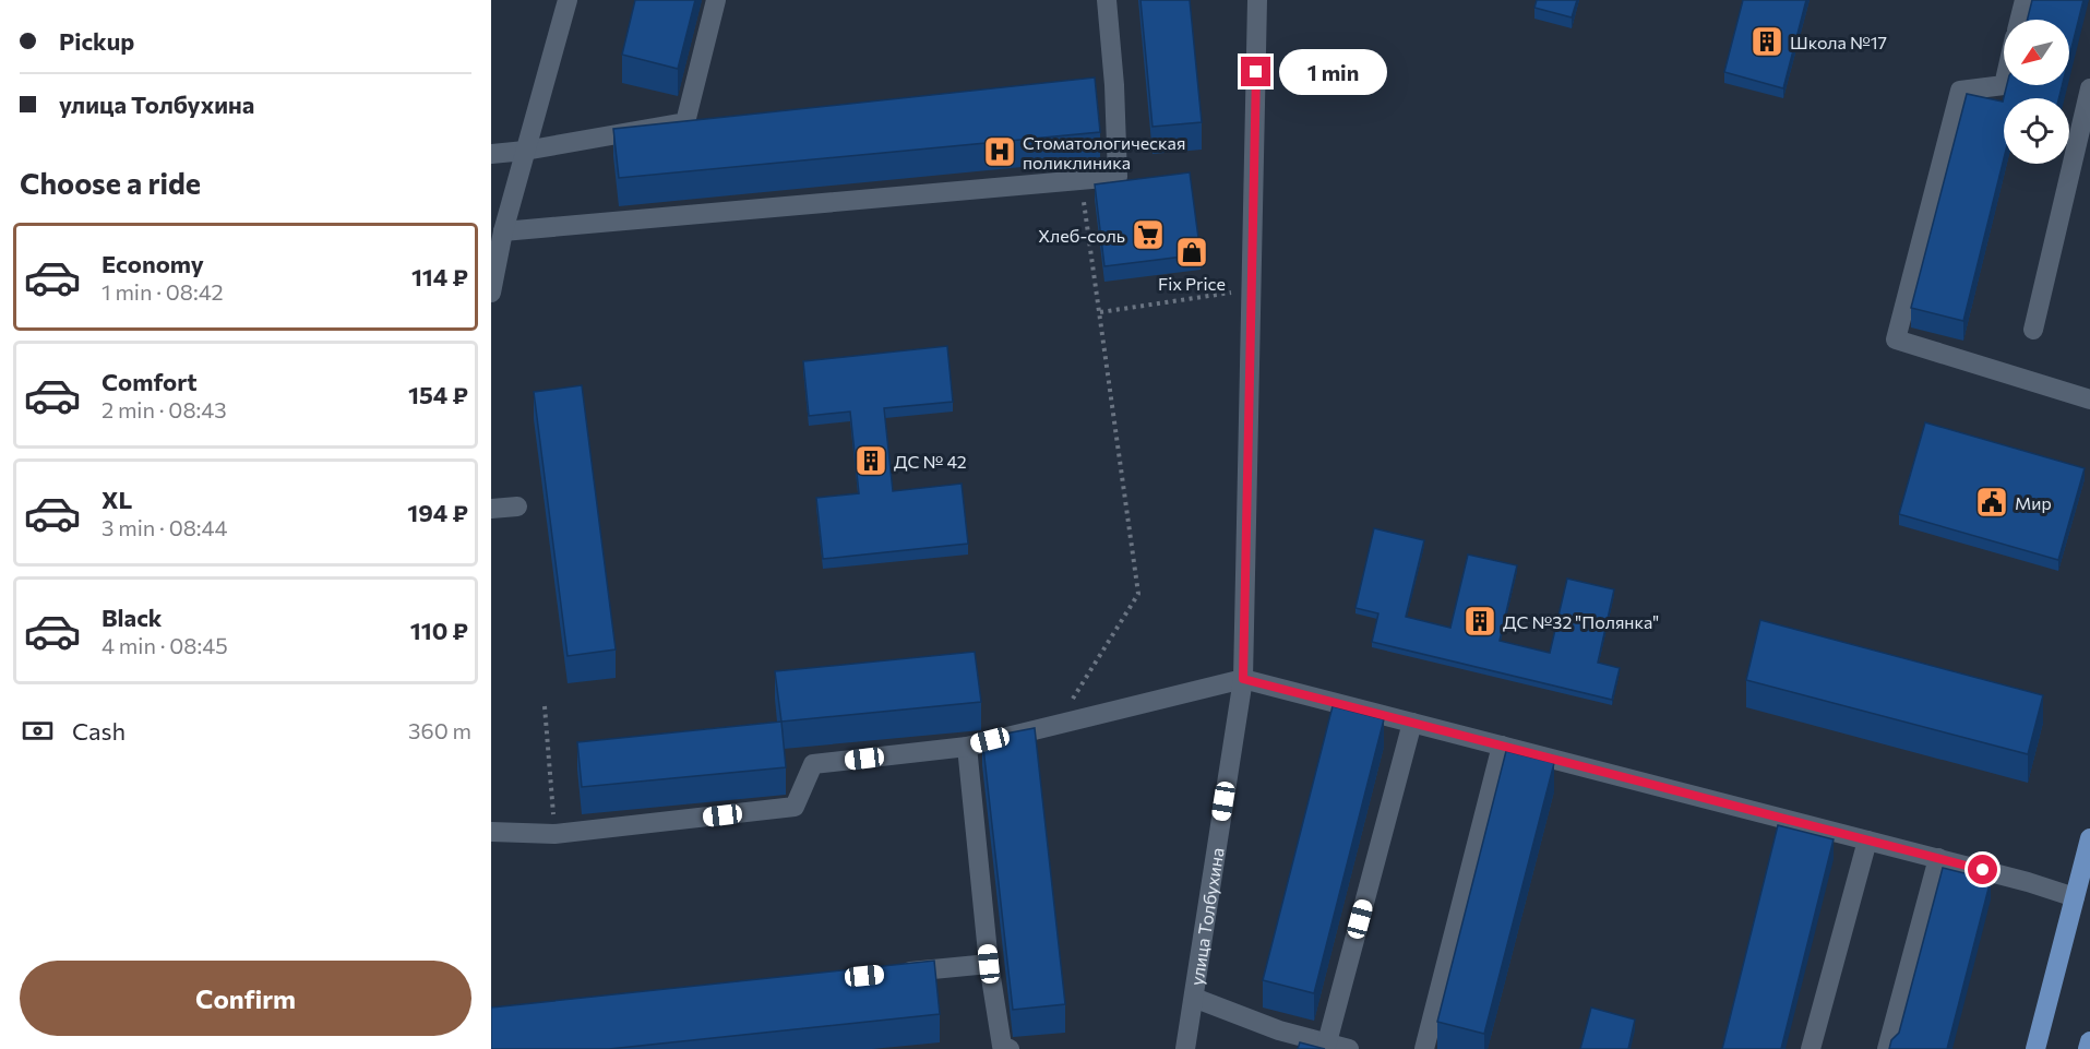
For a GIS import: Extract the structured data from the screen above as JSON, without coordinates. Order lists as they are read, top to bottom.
{
  "streets": {
    "street": ["улица Толбухина"]
  },
  "places": {
    "building": ["Школа №17", "ДС № 42", "ДС №32 \"Полянка\""],
    "hospital": ["Стоматологическая поликлиника"],
    "supermarket": ["Хлеб-соль"],
    "shop": ["Fix Price"],
    "public building": ["Мир"]
  },
  "north": "bottom left",
  "page": {
    "banner": ["Pickup", "улица Толбухина"],
    "bubble": "1 min",
    "heading": "Choose a ride",
    "list": [
      {
        "name": "Economy",
        "note": "1 min · 08:42",
        "value": "114 ₽"
      },
      {
        "name": "Comfort",
        "note": "2 min · 08:43",
        "value": "154 ₽"
      },
      {
        "name": "XL",
        "note": "3 min · 08:44",
        "value": "194 ₽"
      },
      {
        "name": "Black",
        "note": "4 min · 08:45",
        "value": "110 ₽"
      }
    ],
    "pay": ["Cash", "360 m"],
    "buttons": "Confirm"
  }
}
